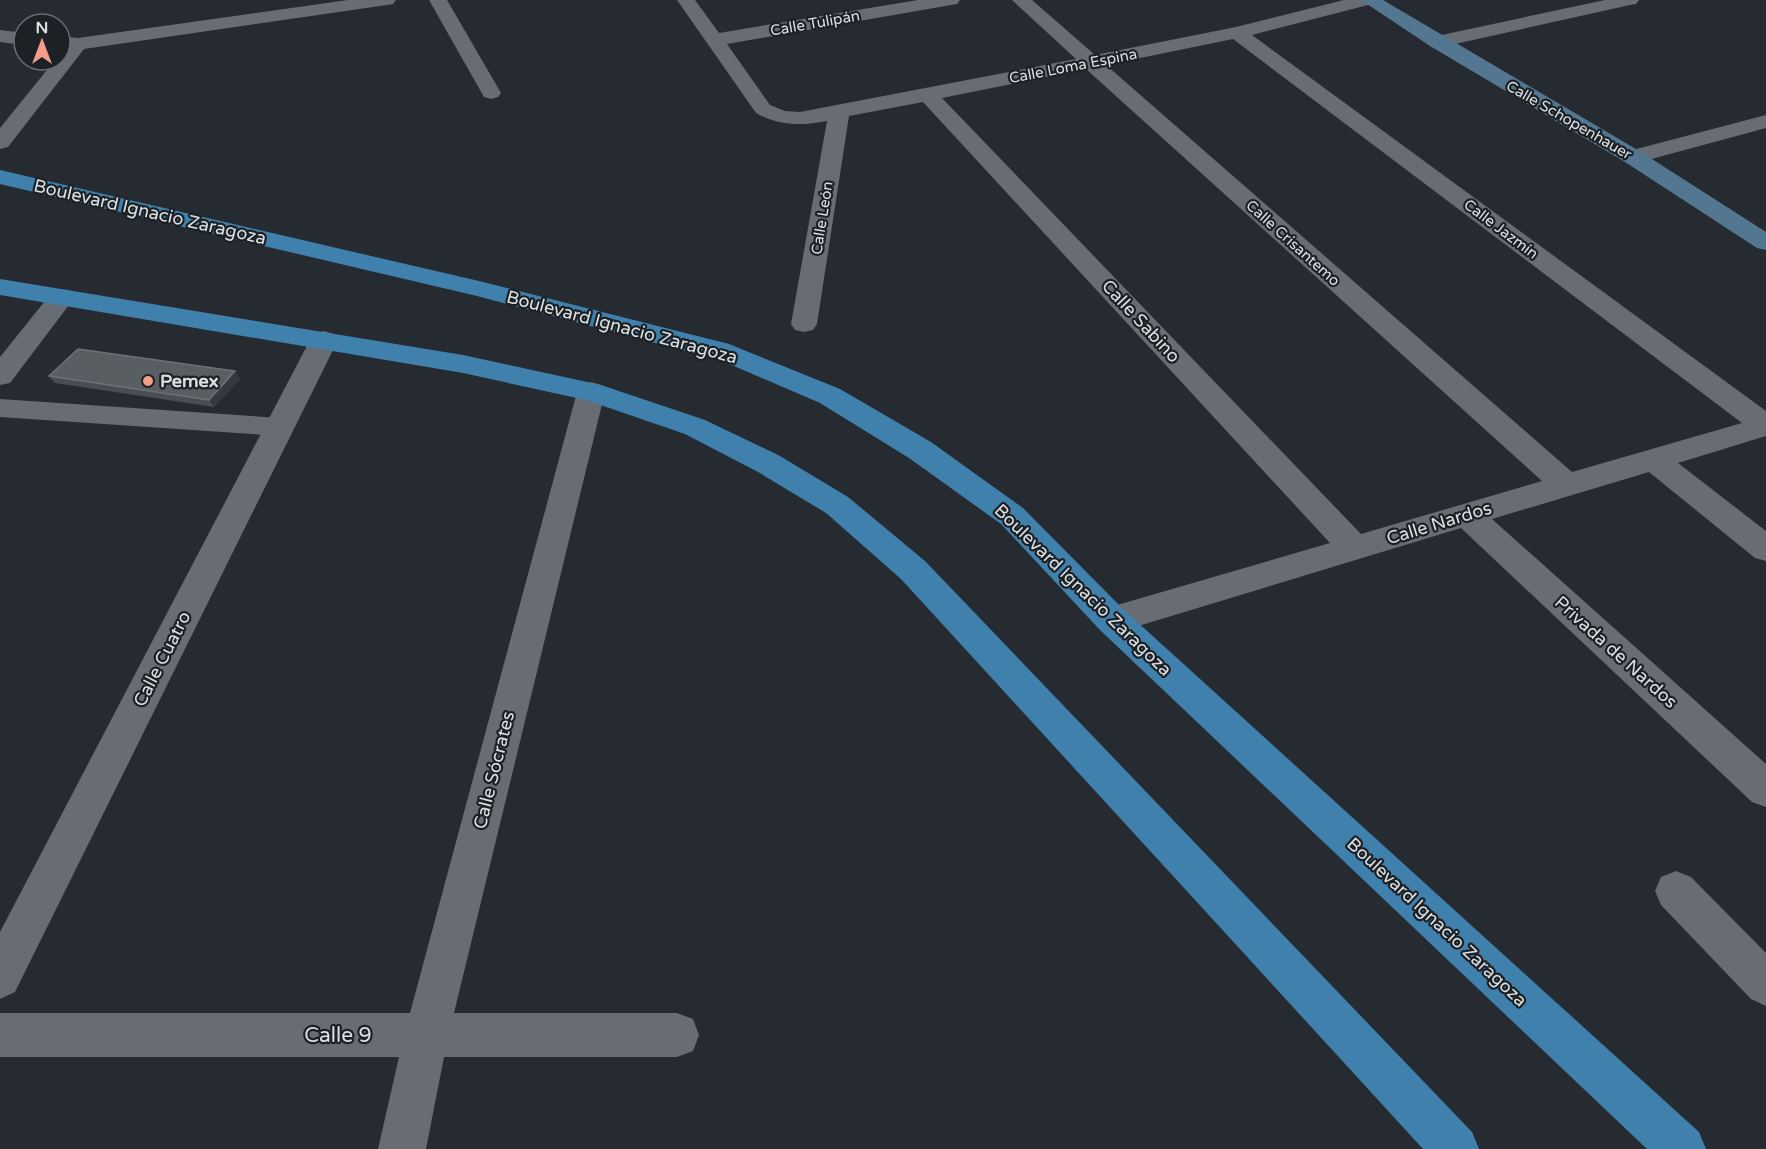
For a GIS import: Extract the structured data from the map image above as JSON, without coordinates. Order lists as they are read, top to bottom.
{
  "streets": {
    "main road": ["Boulevard Ignacio Zaragoza"],
    "street": [
      "Calle Tulipán",
      "Calle Loma Espina",
      "Calle Schopenhauer",
      "Calle León",
      "Calle Jazmín",
      "Calle Crisantemo",
      "Calle Sabino",
      "Calle Nardos",
      "Privada de Nardos",
      "Calle Cuatro",
      "Calle Sócrates",
      "Calle 9"
    ]
  },
  "crossings": [
    ["Calle Tulipán", "Calle Loma Espina"],
    ["Calle Loma Espina", "Calle León"],
    ["Calle Loma Espina", "Calle Jazmín"],
    ["Calle Loma Espina", "Calle Crisantemo"],
    ["Calle Loma Espina", "Calle Sabino"],
    ["Boulevard Ignacio Zaragoza", "Calle Nardos"],
    ["Calle Jazmín", "Calle Nardos"],
    ["Calle Crisantemo", "Calle Nardos"],
    ["Calle Sabino", "Calle Nardos"],
    ["Calle Nardos", "Privada de Nardos"],
    ["Calle Sócrates", "Calle 9"]
  ],
  "places": ["Pemex"],
  "north": "top"
}
